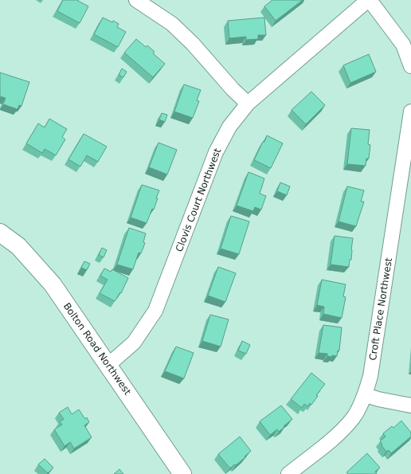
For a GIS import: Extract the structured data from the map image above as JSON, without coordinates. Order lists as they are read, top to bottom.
{
  "streets": {
    "street": ["Clovis Court Northwest", "Croft Place Northwest", "Bolton Road Northwest"]
  },
  "crossings": [
    ["Clovis Court Northwest", "Bolton Road Northwest"]
  ]
}
